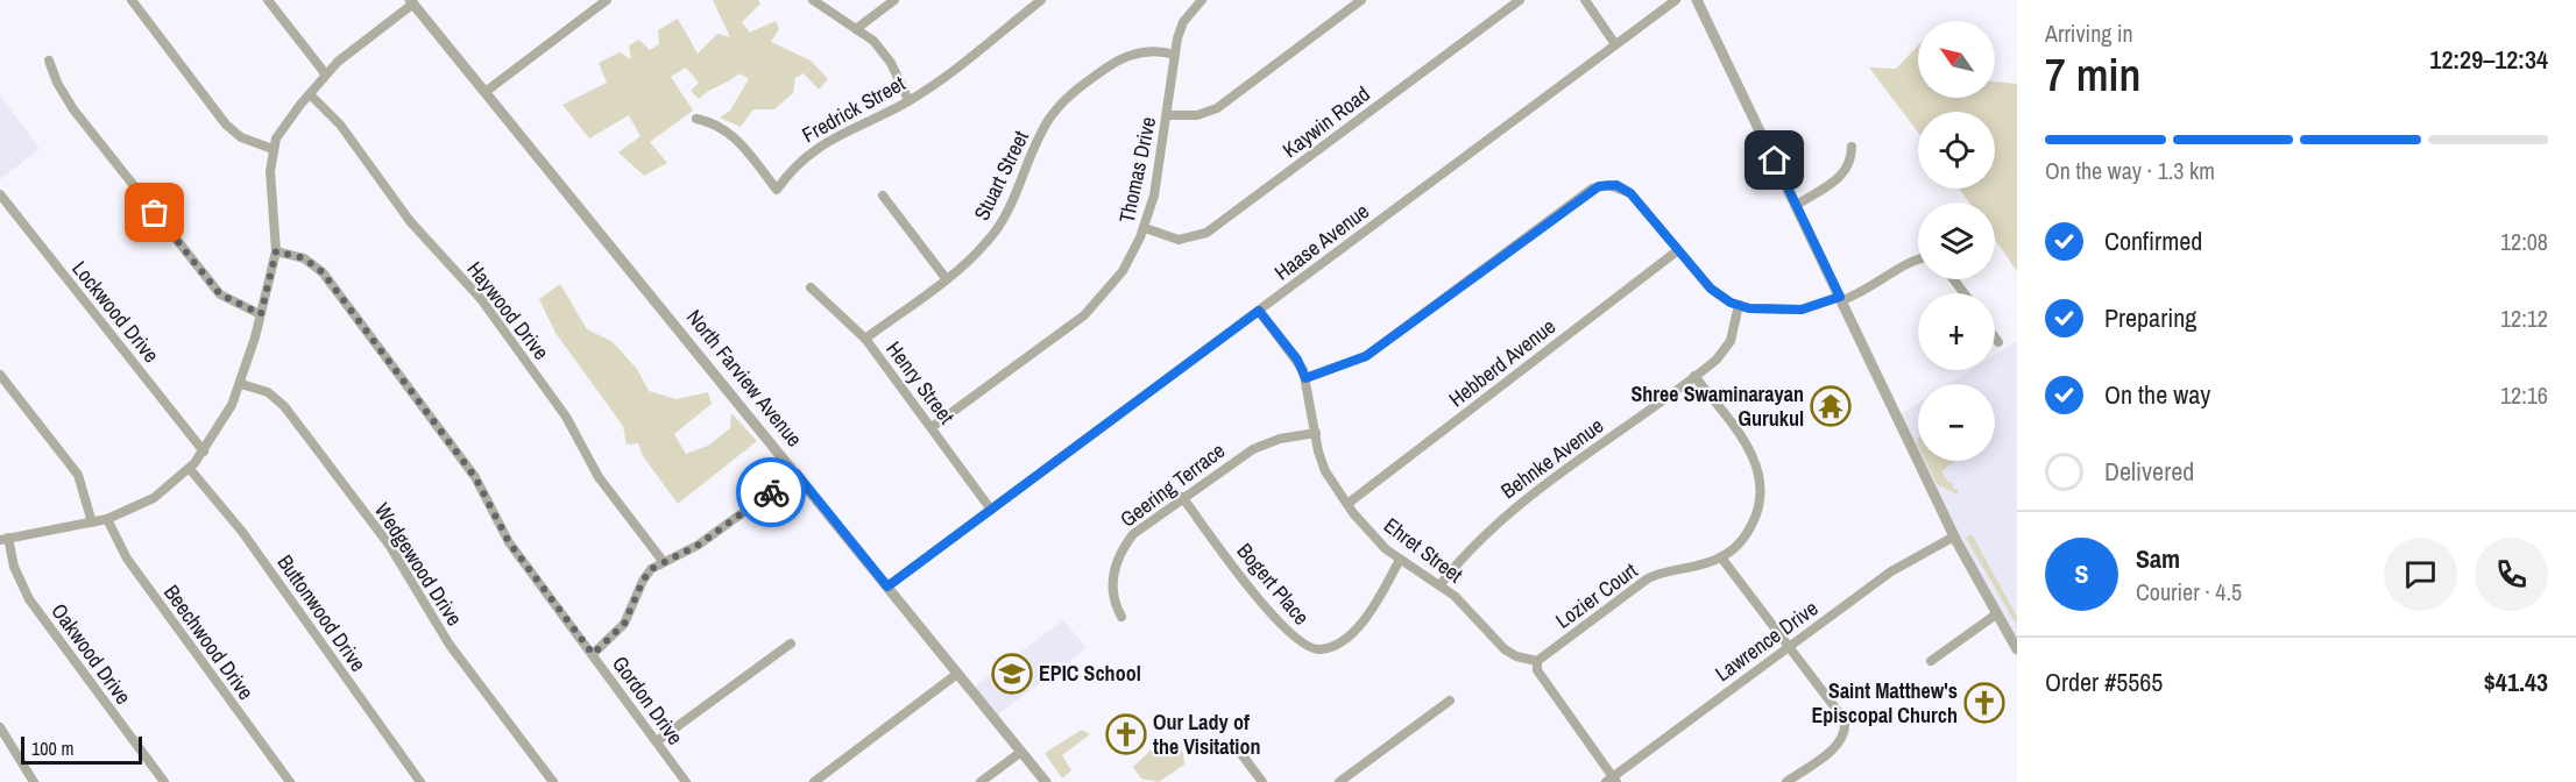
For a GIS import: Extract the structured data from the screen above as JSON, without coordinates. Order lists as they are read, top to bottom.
{
  "streets": {
    "street": [
      "Fredrick Street",
      "Kaywin Road",
      "Thomas Drive",
      "Stuart Street",
      "Haase Avenue",
      "Haywood Drive",
      "Lockwood Drive",
      "Hebberd Avenue",
      "North Farview Avenue",
      "Henry Street",
      "Behnke Avenue",
      "Geering Terrace",
      "Ehret Street",
      "Wedgewood Drive",
      "Bogert Place",
      "Lozier Court",
      "Buttonwood Drive",
      "Lawrence Drive",
      "Beechwood Drive",
      "Oakwood Drive",
      "Gordon Drive"
    ]
  },
  "crossings": [
    ["Kaywin Road", "Thomas Drive"],
    ["Thomas Drive", "Stuart Street"],
    ["Thomas Drive", "Henry Street"],
    ["Stuart Street", "Henry Street"],
    ["Haase Avenue", "North Farview Avenue"],
    ["Haase Avenue", "Henry Street"],
    ["Haase Avenue", "Ehret Street"],
    ["Hebberd Avenue", "Ehret Street"],
    ["Behnke Avenue", "Ehret Street"],
    ["Geering Terrace", "Ehret Street"],
    ["Geering Terrace", "Bogert Place"],
    ["Ehret Street", "Bogert Place"],
    ["Ehret Street", "Lozier Court"]
  ],
  "places": {
    "temple": ["Shree Swaminarayan Gurukul"],
    "school or university": ["EPIC School"],
    "church": ["Saint Matthew's Episcopal Church", "Our Lady of the Visitation"]
  },
  "scale_bar": "100 m",
  "north": "top left",
  "page": {
    "heading": ["7 min", "Arriving in", "12:29–12:34"],
    "panel": [
      "Sam",
      "Courier · 4.5",
      "Order #5565",
      "$41.43"
    ],
    "map_buttons": ["+", "−"],
    "bar": "On the way · 1.3 km",
    "list": [
      ["Confirmed", "12:08"],
      ["Preparing", "12:12"],
      ["On the way", "12:16"],
      "Delivered"
    ],
    "round": "S",
    "scale": "100 m"
  }
}
